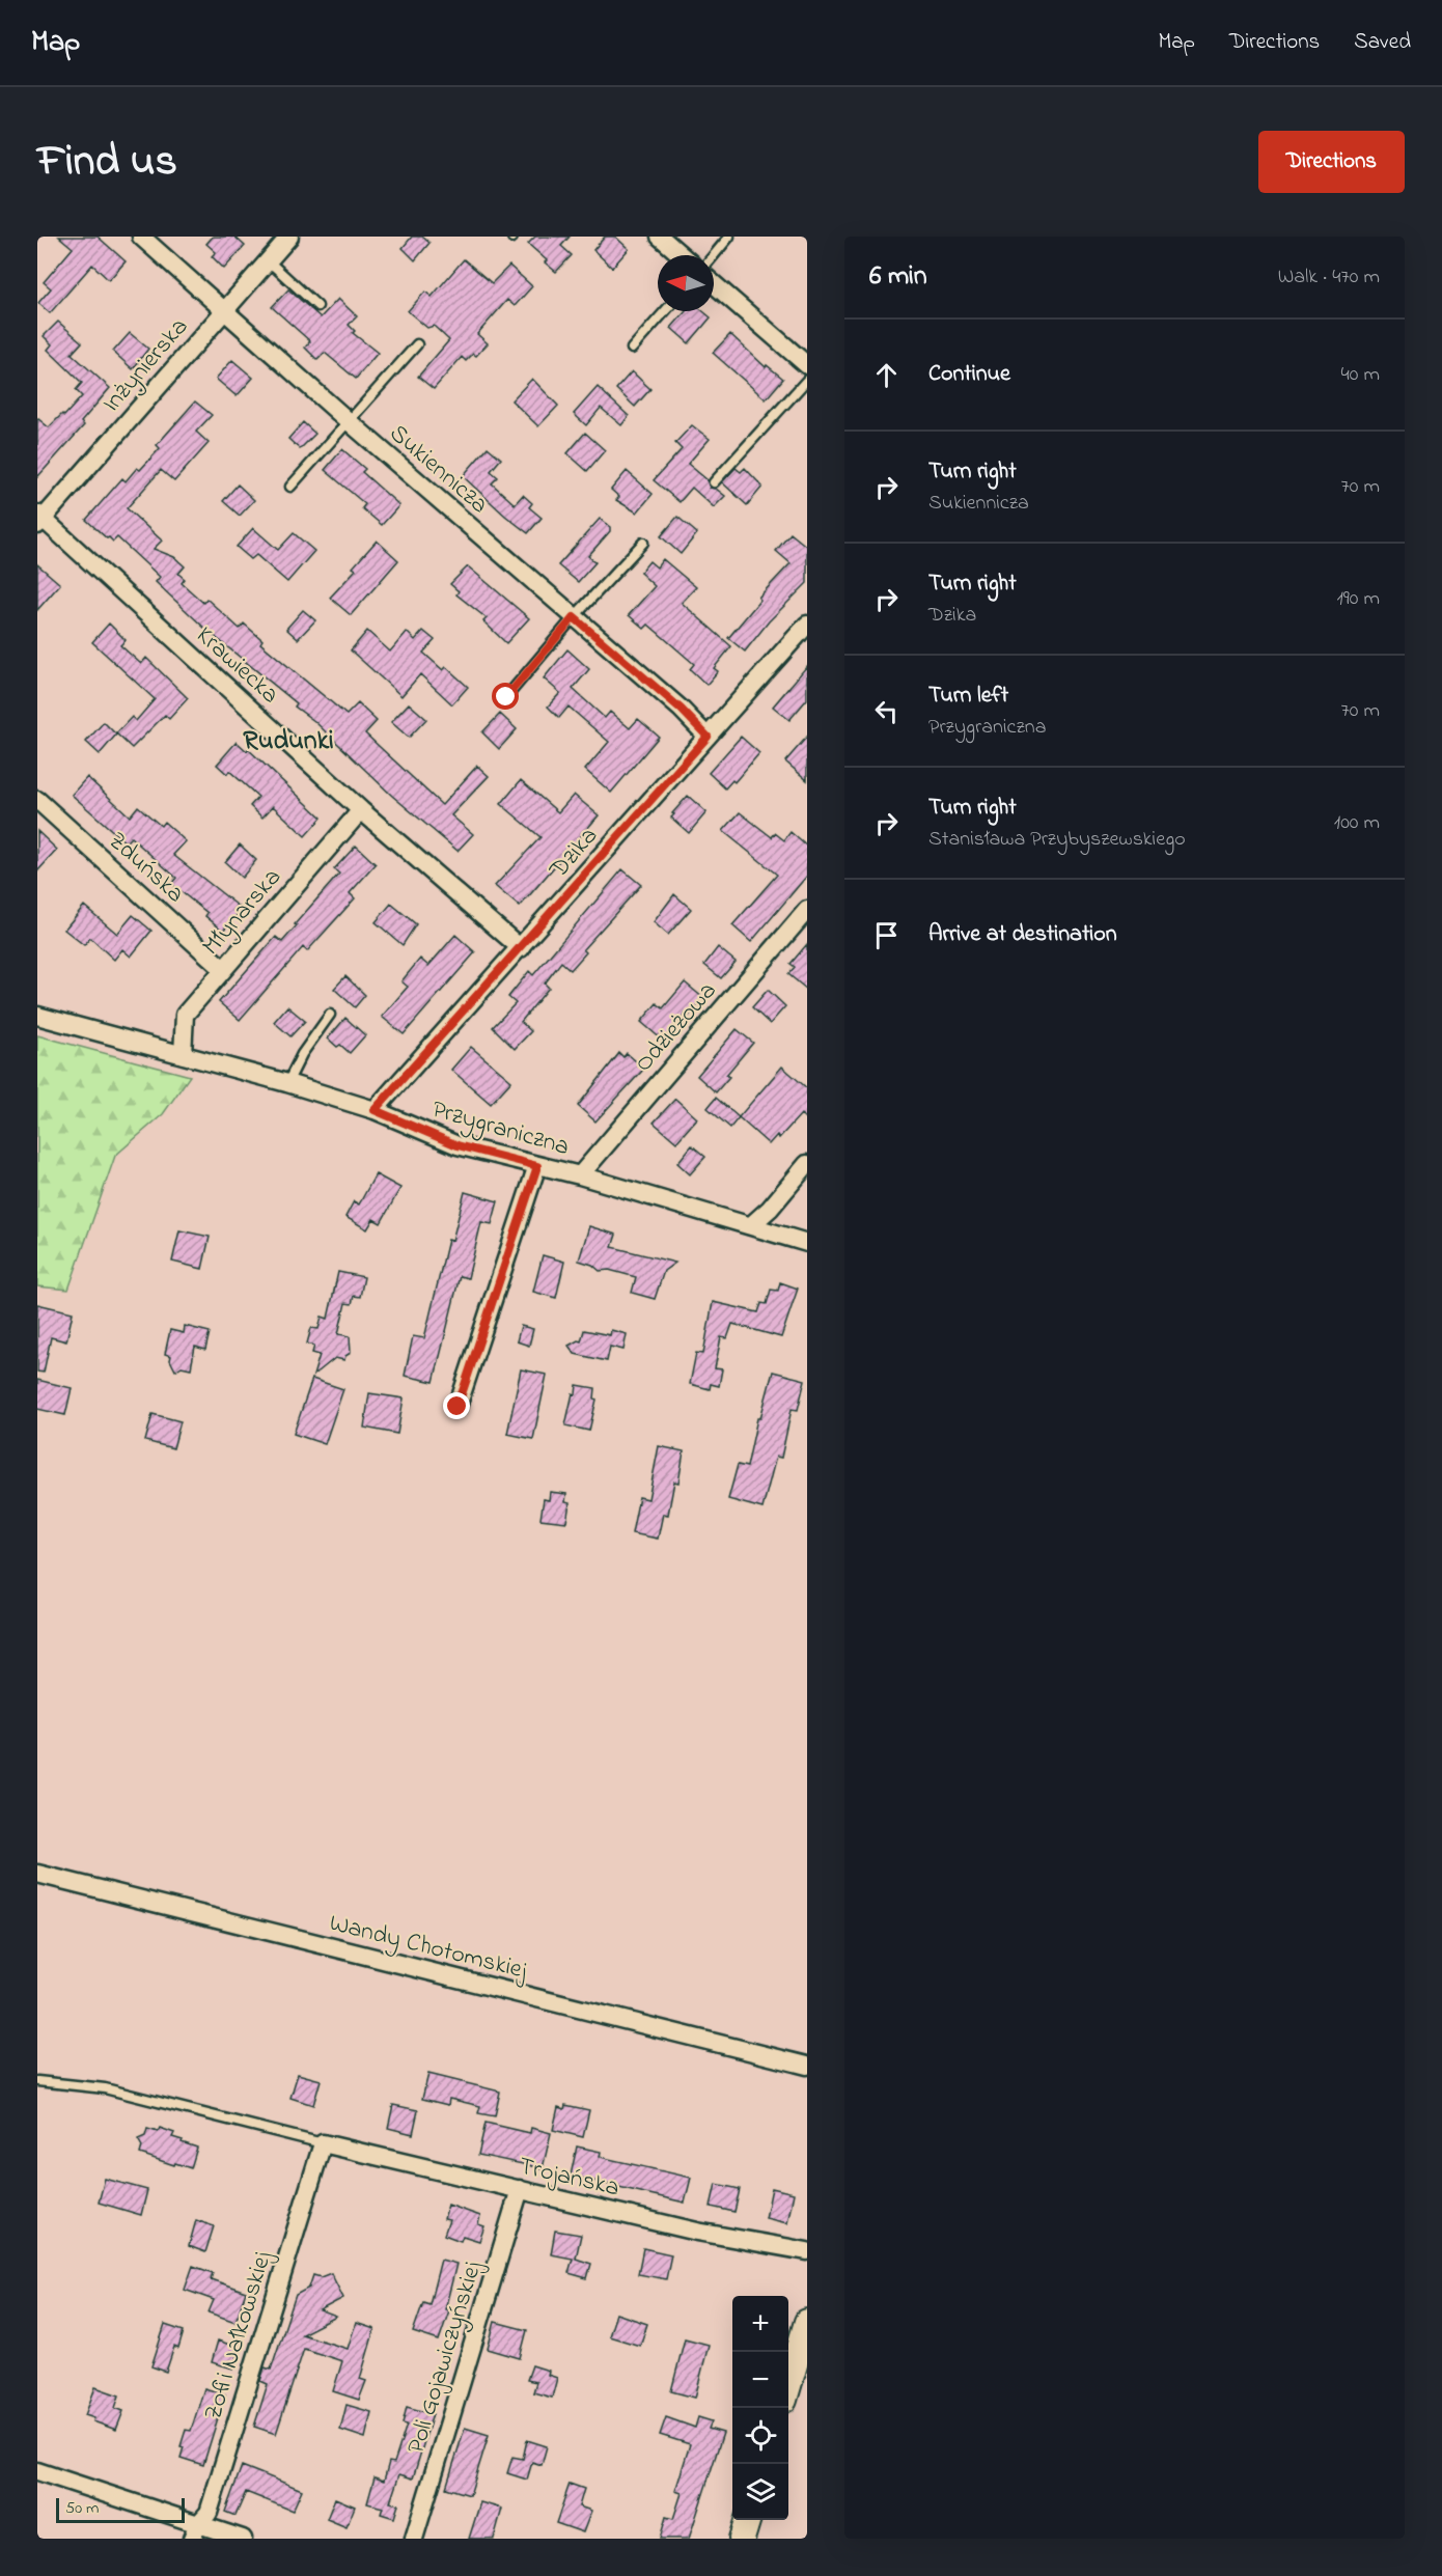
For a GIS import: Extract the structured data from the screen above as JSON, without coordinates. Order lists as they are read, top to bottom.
{
  "streets": {
    "street": [
      "Inżynierska",
      "Sukiennicza",
      "Krawiecka",
      "Dzika",
      "Zduńska",
      "Młynarska",
      "Odzieżowa",
      "Przygraniczna",
      "Wandy Chotomskiej",
      "Trojańska",
      "Zofii Nałkowskiej",
      "Poli Gojawiczyńskiej"
    ]
  },
  "crossings": [
    ["Inżynierska", "Sukiennicza"],
    ["Inżynierska", "Krawiecka"],
    ["Sukiennicza", "Dzika"],
    ["Krawiecka", "Dzika"],
    ["Krawiecka", "Młynarska"],
    ["Dzika", "Przygraniczna"],
    ["Zduńska", "Młynarska"],
    ["Młynarska", "Przygraniczna"],
    ["Odzieżowa", "Przygraniczna"],
    ["Trojańska", "Zofii Nałkowskiej"],
    ["Trojańska", "Poli Gojawiczyńskiej"]
  ],
  "districts": ["Rudunki"],
  "scale_bar": "50 m",
  "north": "left",
  "page": {
    "header": "Map",
    "nav": ["Map", "Directions", "Saved"],
    "title": "Find us",
    "buttons": "Directions",
    "heading": ["6 min", "Walk · 470 m"],
    "list": [
      ["Continue", "40 m"],
      ["Turn right", "Sukiennicza", "70 m"],
      ["Turn right", "Dzika", "190 m"],
      ["Turn left", "Przygraniczna", "70 m"],
      ["Turn right", "Stanisława Przybyszewskiego", "100 m"],
      "Arrive at destination"
    ],
    "map_buttons": ["+", "−"],
    "scale": "50 m"
  }
}
